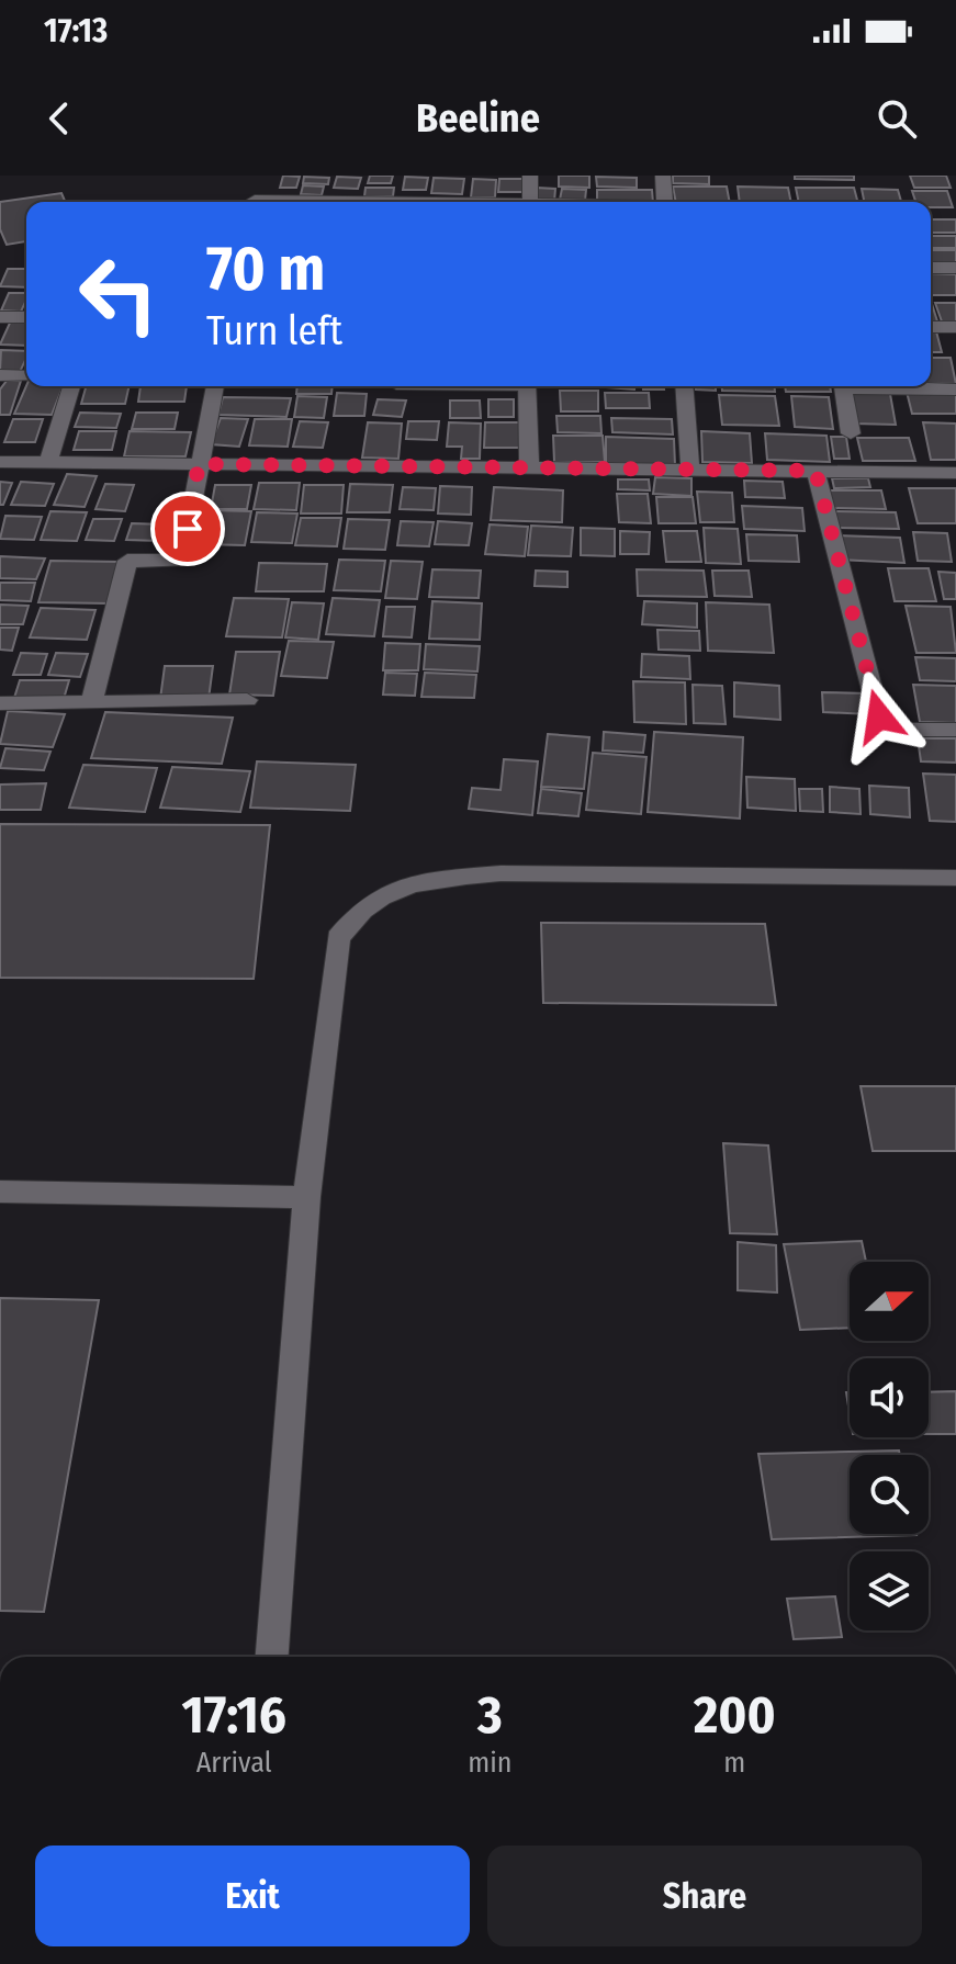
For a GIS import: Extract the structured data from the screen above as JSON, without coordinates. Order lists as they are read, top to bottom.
{
  "north": "right",
  "page": {
    "status": "17:13",
    "header": "Beeline",
    "turn": ["70 m", "Turn left"],
    "eta": [
      "17:16",
      "Arrival",
      "3",
      "min",
      "200",
      "m"
    ],
    "buttons": ["Exit", "Share"]
  }
}
